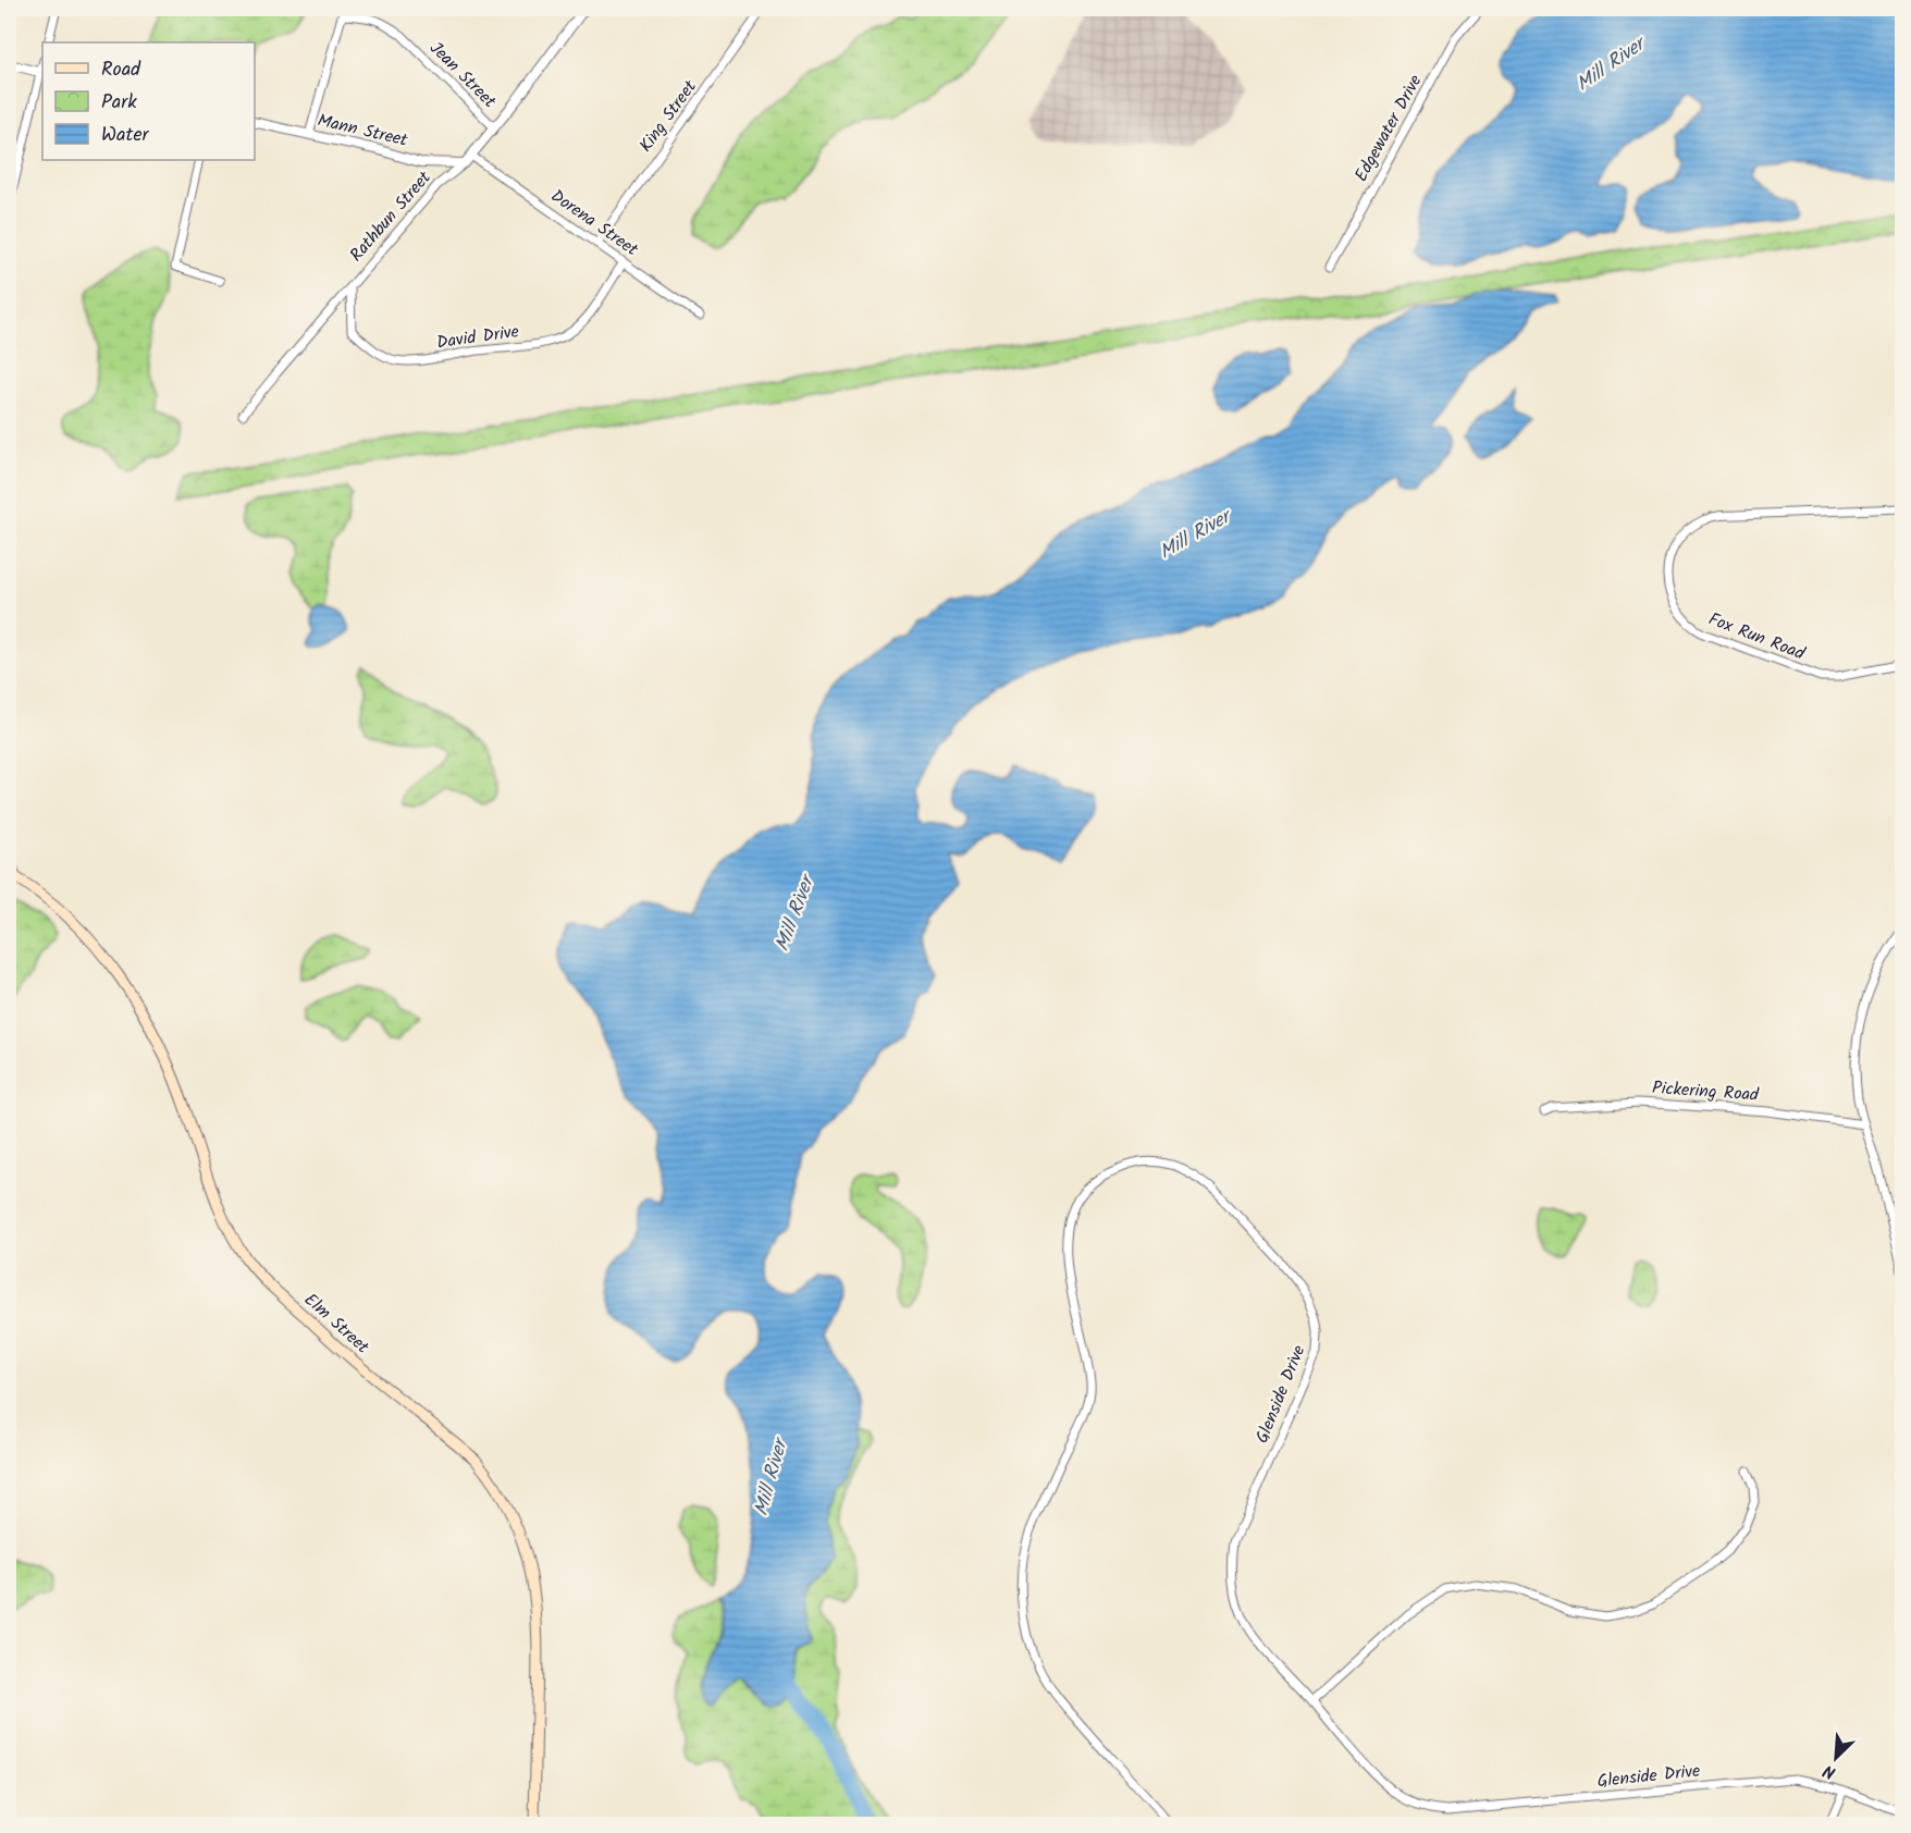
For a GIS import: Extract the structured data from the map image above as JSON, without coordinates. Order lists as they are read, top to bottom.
{
  "streets": {
    "main road": ["Elm Street"],
    "street": [
      "Jean Street",
      "King Street",
      "Edgewater Drive",
      "Mann Street",
      "Rathbun Street",
      "Dorena Street",
      "David Drive",
      "Fox Run Road",
      "Pickering Road",
      "Glenside Drive"
    ]
  },
  "crossings": [
    ["Jean Street", "Rathbun Street"],
    ["King Street", "Dorena Street"],
    ["Mann Street", "Rathbun Street"],
    ["Rathbun Street", "Dorena Street"],
    ["Rathbun Street", "David Drive"],
    ["Dorena Street", "David Drive"]
  ],
  "water": ["Mill River"],
  "legend": ["Road", "Park", "Water"],
  "north": "bottom left"
}
